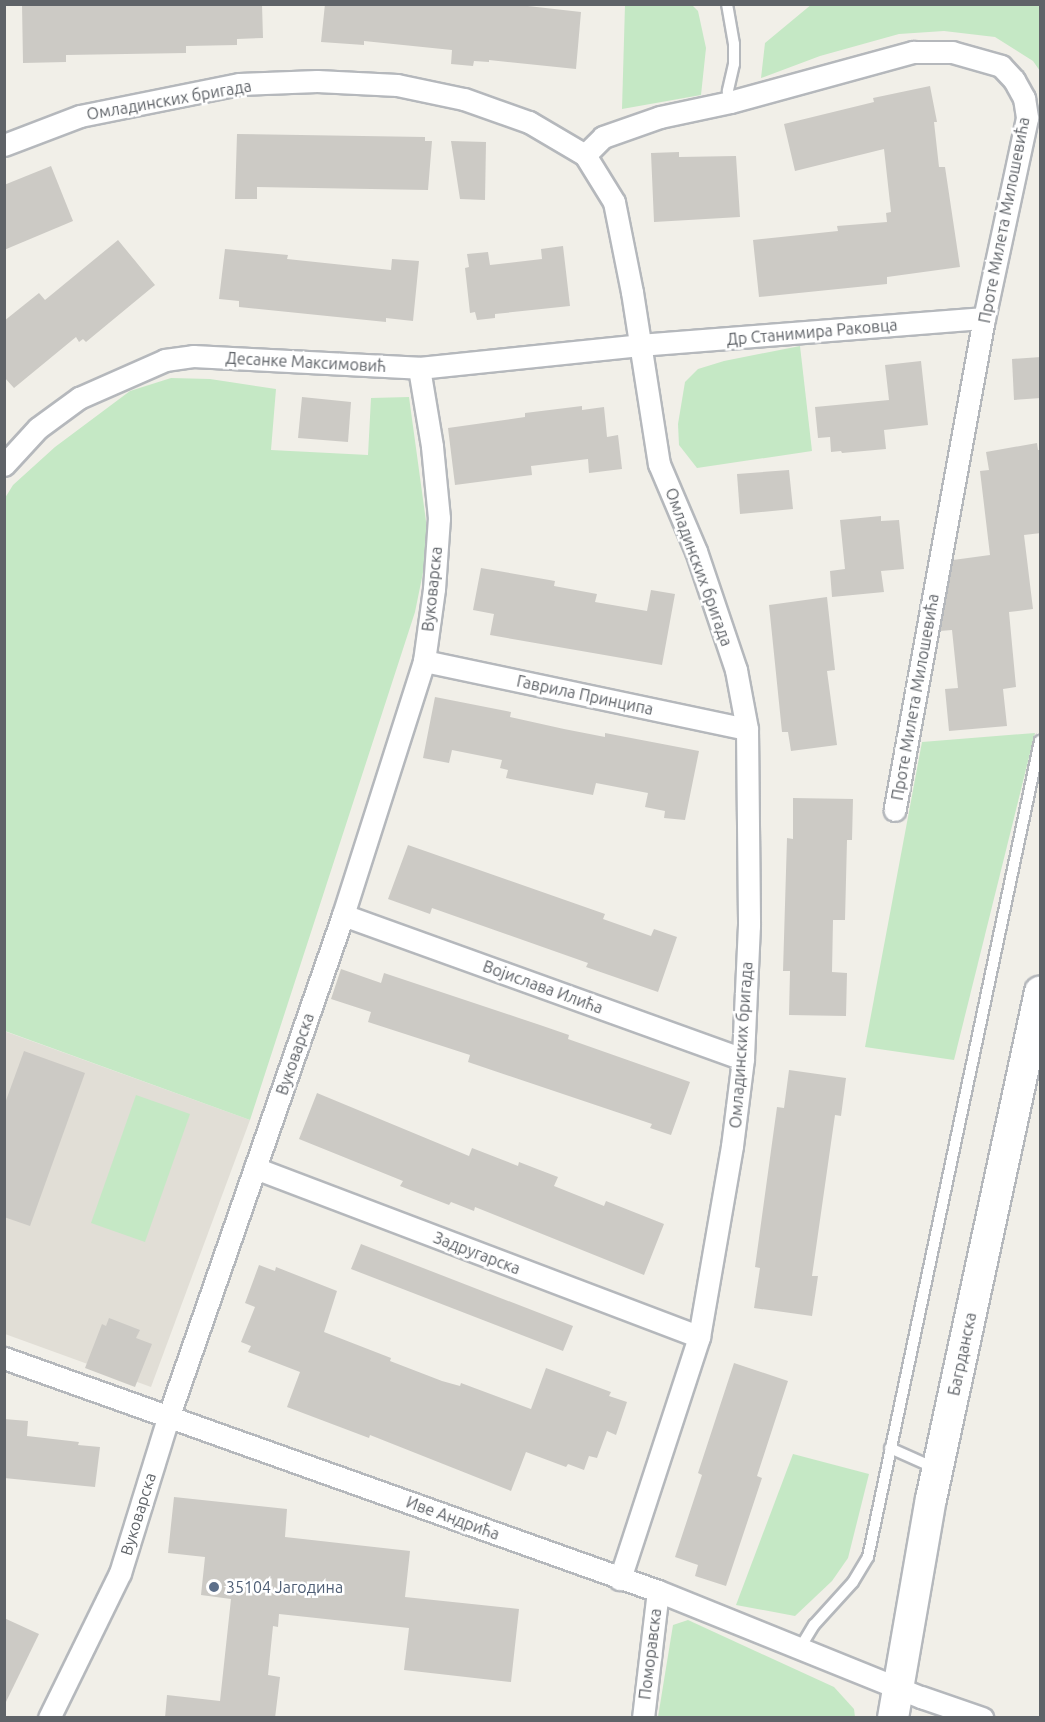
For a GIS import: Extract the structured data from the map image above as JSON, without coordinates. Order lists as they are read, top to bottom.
{
  "streets": {
    "main road": ["Багрданска"],
    "street": [
      "Омладинских бригада",
      "Проте Милета Милошевића",
      "Др Станимира Раковца",
      "Десанке Максимовић",
      "Вуковарска",
      "Гаврила Принципа",
      "Војислава Илића",
      "Задругарска",
      "Иве Андрића",
      "Поморавска"
    ]
  },
  "crossings": [
    ["Омладинских бригада", "Проте Милета Милошевића"],
    ["Омладинских бригада", "Др Станимира Раковца"],
    ["Омладинских бригада", "Десанке Максимовић"],
    ["Омладинских бригада", "Гаврила Принципа"],
    ["Омладинских бригада", "Војислава Илића"],
    ["Омладинских бригада", "Задругарска"],
    ["Омладинских бригада", "Иве Андрића"],
    ["Проте Милета Милошевића", "Др Станимира Раковца"],
    ["Др Станимира Раковца", "Десанке Максимовић"],
    ["Десанке Максимовић", "Вуковарска"],
    ["Вуковарска", "Гаврила Принципа"],
    ["Вуковарска", "Војислава Илића"],
    ["Вуковарска", "Задругарска"],
    ["Вуковарска", "Иве Андрића"],
    ["Багрданска", "Иве Андрића"],
    ["Иве Андрића", "Поморавска"]
  ],
  "places": ["35104 Јагодина"]
}
